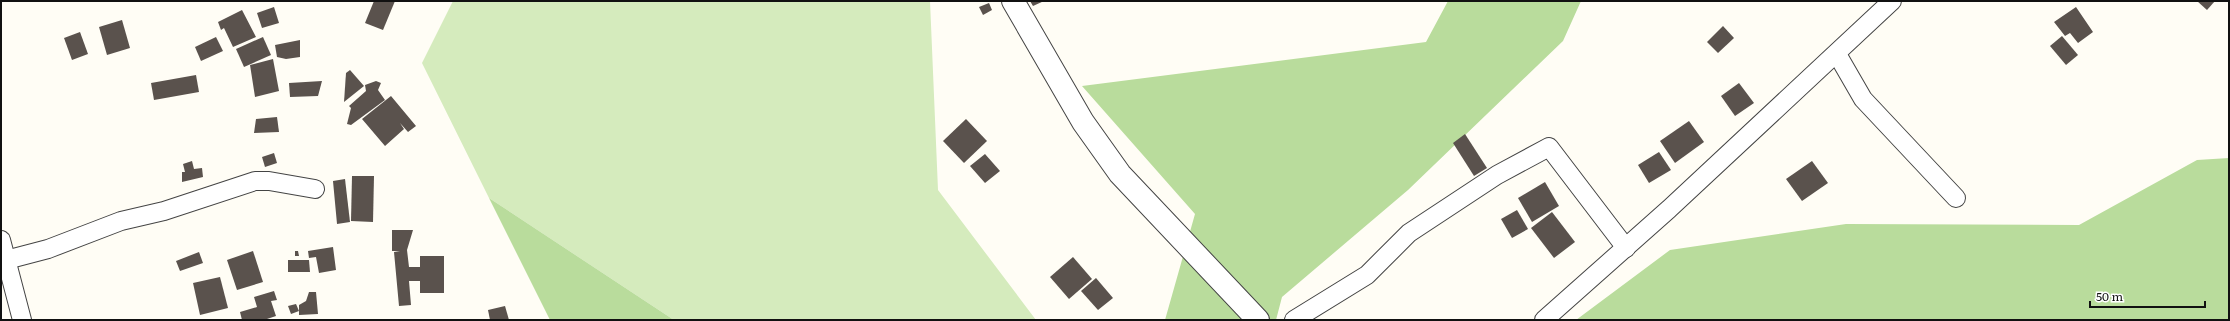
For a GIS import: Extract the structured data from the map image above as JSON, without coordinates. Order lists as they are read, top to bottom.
{
  "scale_bar": "50 m"
}
